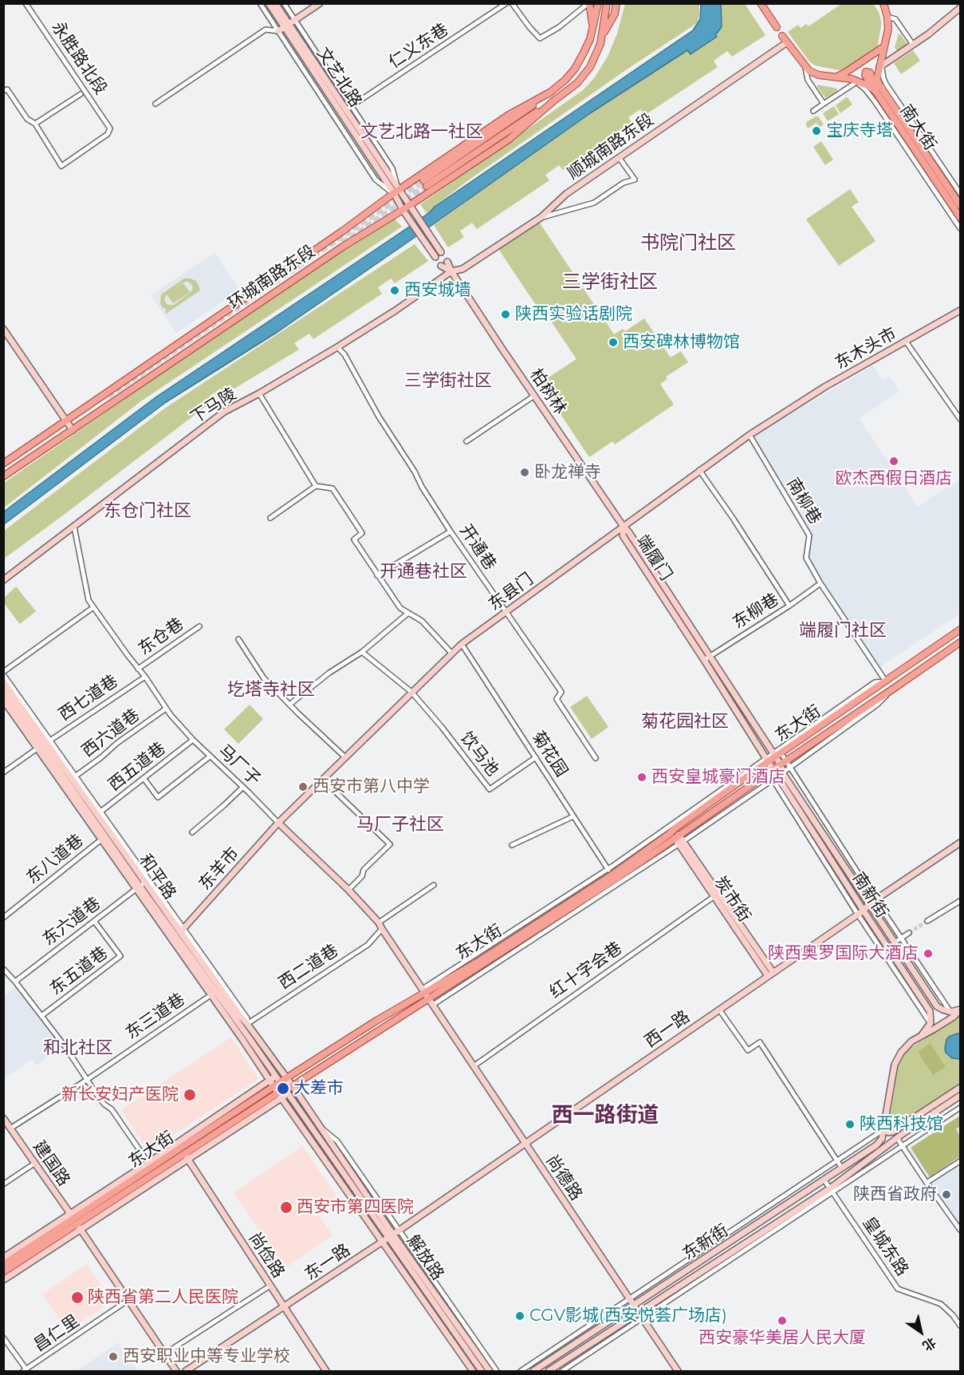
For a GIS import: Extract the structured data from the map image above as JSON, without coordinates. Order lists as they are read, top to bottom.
{
  "streets": {
    "main road": [
      "文艺北路",
      "南大街",
      "顺城南路东段",
      "环城南路东段",
      "东木头市",
      "柏树林",
      "下马陵",
      "端履门",
      "东县门",
      "东大街",
      "马厂子",
      "东羊市",
      "和平路",
      "南新街",
      "炭市街",
      "西一路",
      "建国路",
      "尚德路",
      "东新街",
      "尚俭路",
      "解放路",
      "东一路"
    ],
    "street": [
      "仁义东巷",
      "永胜路北段",
      "南柳巷",
      "开通巷",
      "东柳巷",
      "东仓巷",
      "西七道巷",
      "西六道巷",
      "饮马池",
      "菊花园",
      "西五道巷",
      "东八道巷",
      "东六道巷",
      "西二道巷",
      "红十字会巷",
      "东五道巷",
      "东三道巷",
      "皇城东路",
      "昌仁里"
    ]
  },
  "crossings": [
    ["仁义东巷", "文艺北路"],
    ["文艺北路", "环城南路东段"],
    ["顺城南路东段", "柏树林"],
    ["顺城南路东段", "下马陵"],
    ["东木头市", "东县门"],
    ["柏树林", "下马陵"],
    ["柏树林", "端履门"],
    ["柏树林", "东县门"],
    ["下马陵", "开通巷"],
    ["下马陵", "马厂子"],
    ["南柳巷", "东县门"],
    ["南柳巷", "东柳巷"],
    ["南柳巷", "东大街"],
    ["开通巷", "东县门"],
    ["端履门", "东县门"],
    ["端履门", "东柳巷"],
    ["端履门", "东大街"],
    ["端履门", "南新街"],
    ["东县门", "饮马池"],
    ["东县门", "菊花园"],
    ["东县门", "马厂子"],
    ["东县门", "东羊市"],
    ["东仓巷", "马厂子"],
    ["西七道巷", "马厂子"],
    ["西七道巷", "和平路"],
    ["东大街", "菊花园"],
    ["东大街", "马厂子"],
    ["东大街", "和平路"],
    ["东大街", "南新街"],
    ["东大街", "炭市街"],
    ["东大街", "建国路"],
    ["东大街", "尚德路"],
    ["东大街", "尚俭路"],
    ["东大街", "解放路"],
    ["西六道巷", "马厂子"],
    ["西六道巷", "和平路"],
    ["饮马池", "菊花园"],
    ["马厂子", "西五道巷"],
    ["马厂子", "东羊市"],
    ["马厂子", "西二道巷"],
    ["马厂子", "尚德路"],
    ["西五道巷", "和平路"],
    ["东羊市", "和平路"],
    ["和平路", "东六道巷"],
    ["和平路", "西二道巷"],
    ["和平路", "东三道巷"],
    ["和平路", "解放路"],
    ["南新街", "西一路"],
    ["炭市街", "红十字会巷"],
    ["炭市街", "西一路"],
    ["东六道巷", "东五道巷"],
    ["红十字会巷", "尚德路"],
    ["东三道巷", "建国路"],
    ["西一路", "尚德路"],
    ["西一路", "解放路"],
    ["西一路", "东一路"],
    ["建国路", "昌仁里"],
    ["尚德路", "东新街"],
    ["东新街", "皇城东路"],
    ["尚俭路", "东一路"],
    ["解放路", "东一路"]
  ],
  "districts": [
    "文艺北路一社区",
    "书院门社区",
    "三学街社区",
    "三学街社区",
    "东仓门社区",
    "开通巷社区",
    "端履门社区",
    "圪塔寺社区",
    "菊花园社区",
    "马厂子社区",
    "和北社区",
    "西一路街道"
  ],
  "places": [
    "宝庆寺塔",
    "西安城墙",
    "陕西实验话剧院",
    "西安碑林博物馆",
    "欧杰西假日酒店",
    "卧龙禅寺",
    "西安皇城豪门酒店",
    "西安市第八中学",
    "陕西奥罗国际大酒店",
    "大差市",
    "新长安妇产医院",
    "陕西科技馆",
    "陕西省政府",
    "西安市第四医院",
    "陕西省第二人民医院",
    "CGV影城(西安悦荟广场店)",
    "西安豪华美居人民大厦",
    "西安职业中等专业学校"
  ],
  "north": "bottom right"
}
